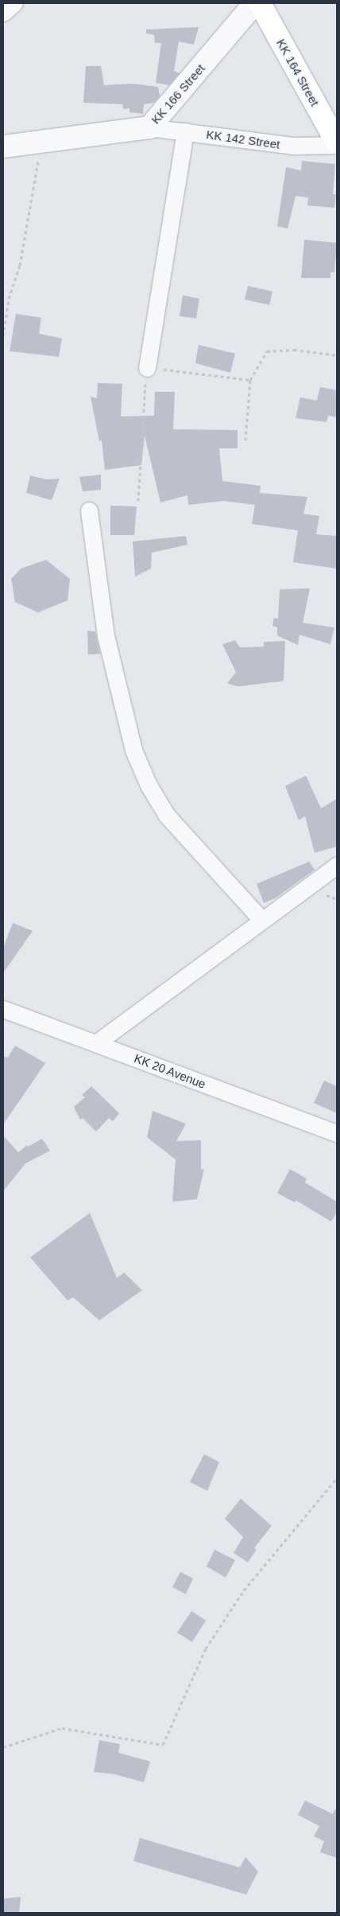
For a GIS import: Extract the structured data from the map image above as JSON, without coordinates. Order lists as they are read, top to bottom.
{
  "streets": {
    "main road": ["KK 164 Street"],
    "street": ["KK 166 Street", "KK 142 Street", "KK 20 Avenue"]
  },
  "crossings": [
    ["KK 164 Street", "KK 142 Street"],
    ["KK 166 Street", "KK 142 Street"]
  ]
}
